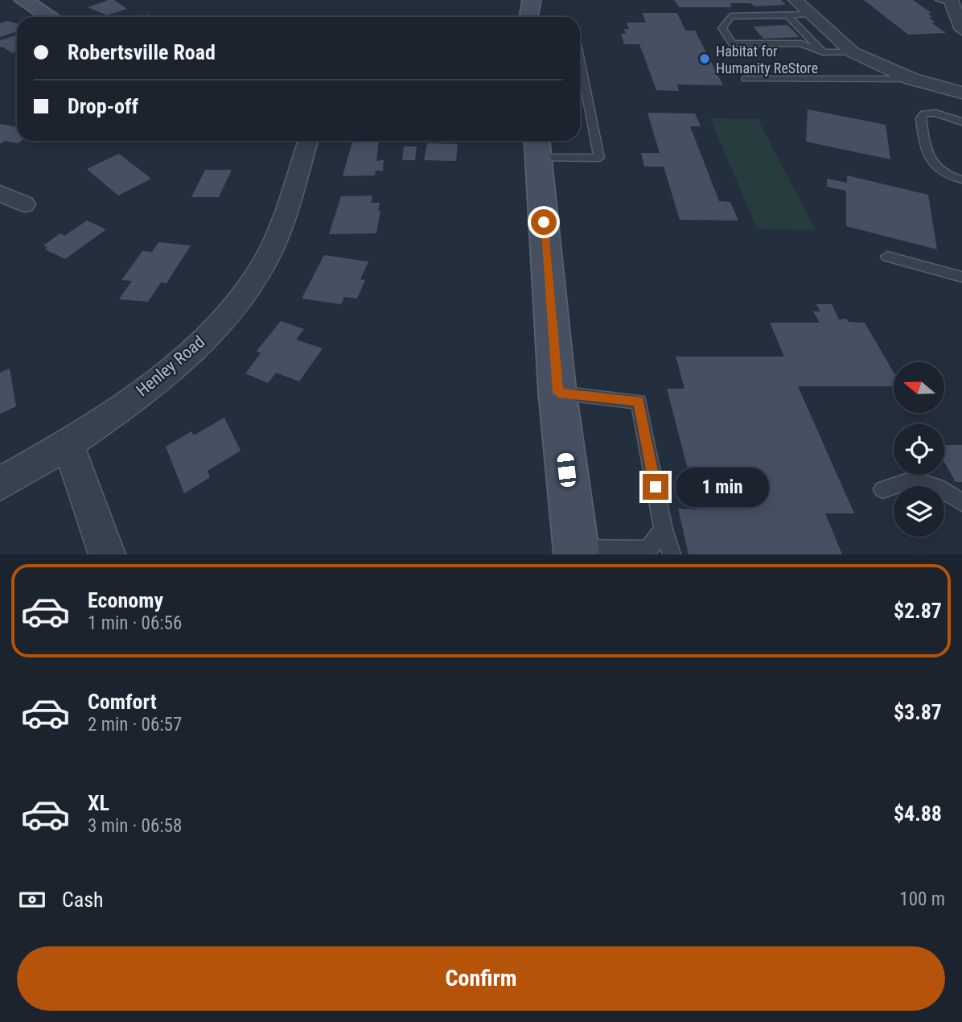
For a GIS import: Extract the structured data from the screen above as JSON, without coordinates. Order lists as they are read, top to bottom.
{
  "streets": {
    "street": ["Henley Road"]
  },
  "places": ["Habitat for Humanity ReStore"],
  "north": "left",
  "page": {
    "banner": ["Robertsville Road", "Drop-off"],
    "bubble": "1 min",
    "list": [
      {
        "name": "Economy",
        "note": "1 min · 06:56",
        "value": "$2.87"
      },
      {
        "name": "Comfort",
        "note": "2 min · 06:57",
        "value": "$3.87"
      },
      {
        "name": "XL",
        "note": "3 min · 06:58",
        "value": "$4.88"
      }
    ],
    "pay": ["Cash", "100 m"],
    "buttons": "Confirm"
  }
}
